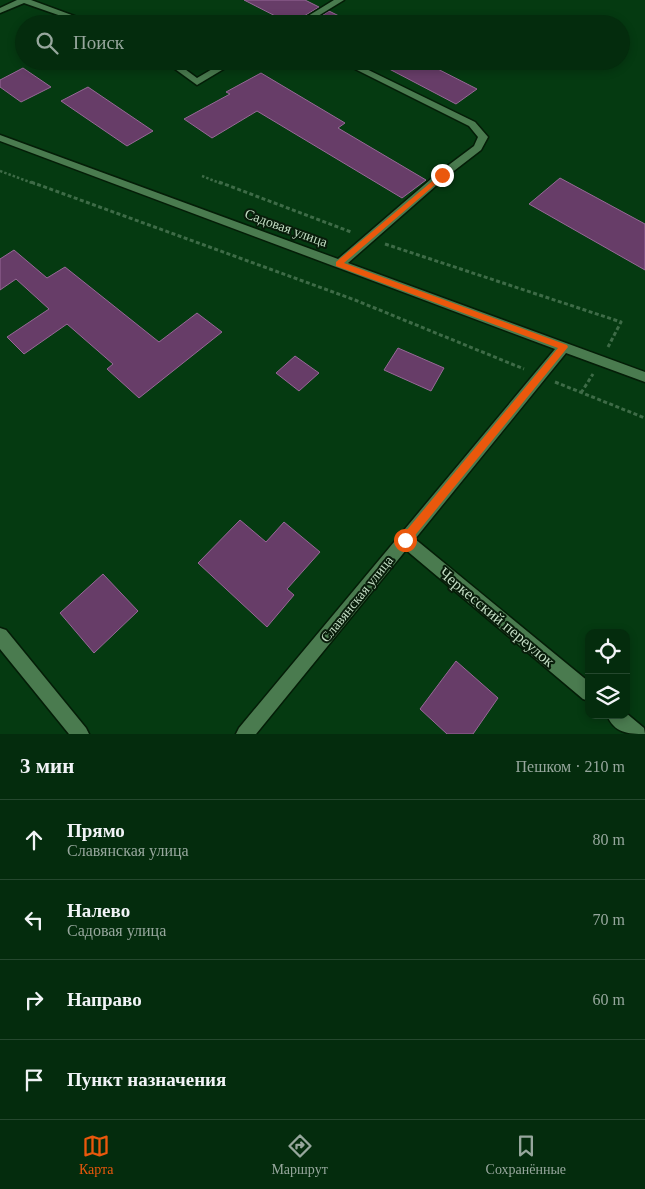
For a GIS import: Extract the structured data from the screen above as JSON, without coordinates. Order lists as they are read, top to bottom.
{
  "streets": {
    "street": ["Садовая улица", "Славянская улица", "Черкесский переулок"]
  },
  "crossings": [
    ["Садовая улица", "Славянская улица"],
    ["Славянская улица", "Черкесский переулок"]
  ],
  "page": {
    "search": "Поиск",
    "heading": ["3 мин", "Пешком · 210 m"],
    "list": [
      ["Прямо", "Славянская улица", "80 m"],
      ["Налево", "Садовая улица", "70 m"],
      ["Направо", "60 m"],
      "Пункт назначения"
    ],
    "nav": ["Карта", "Маршрут", "Сохранённые"]
  }
}
